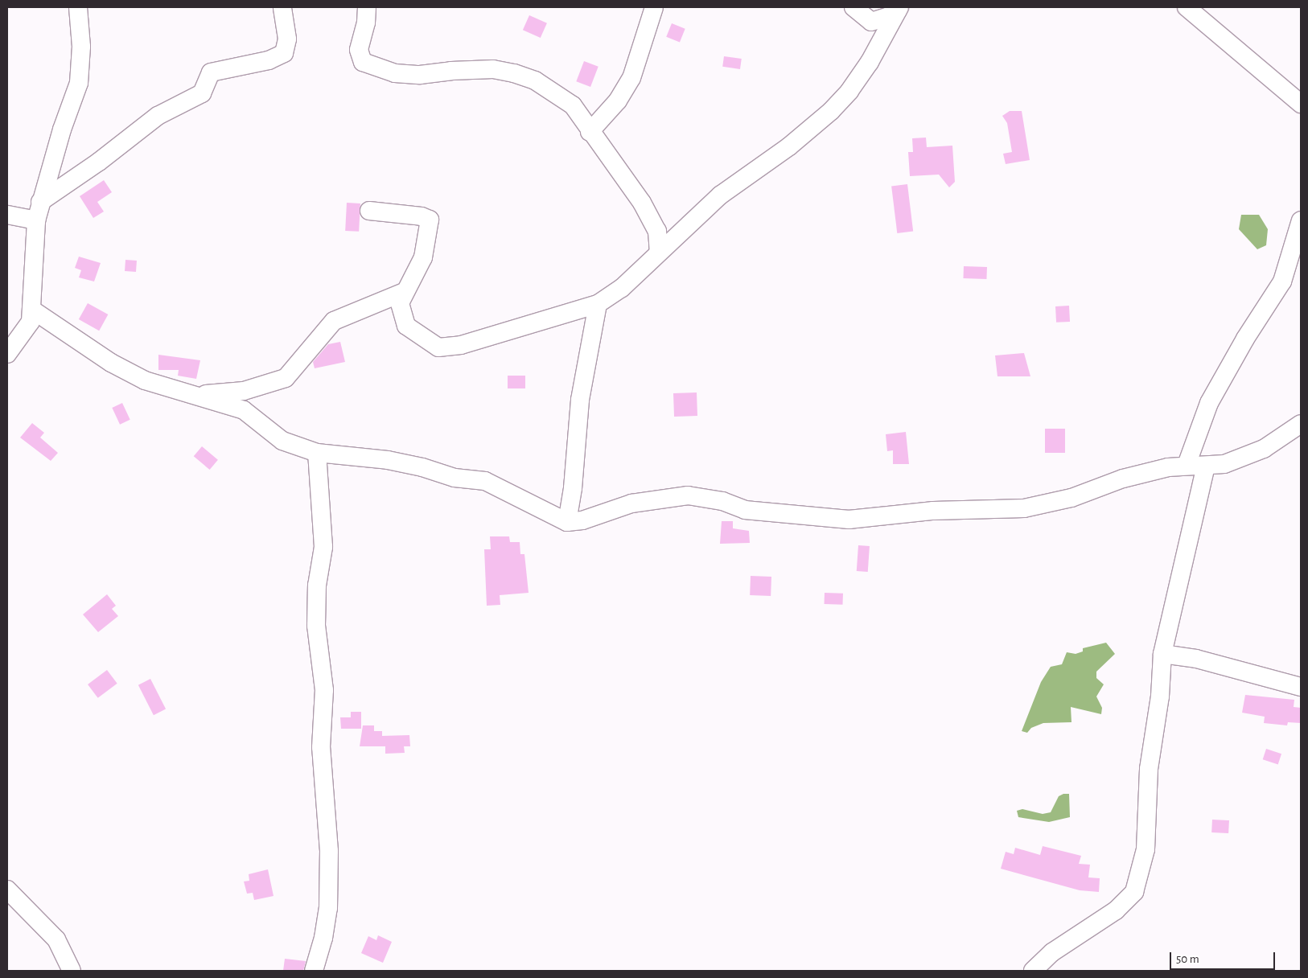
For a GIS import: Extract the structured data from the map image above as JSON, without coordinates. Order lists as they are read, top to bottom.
{
  "scale_bar": "50 m"
}
